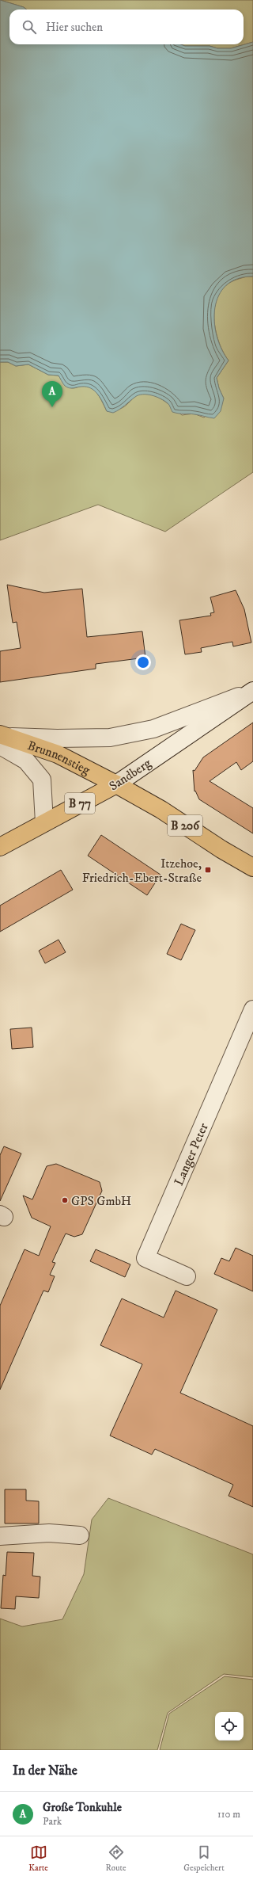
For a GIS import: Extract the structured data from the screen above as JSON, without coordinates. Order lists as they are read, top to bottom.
{
  "streets": {
    "main road": [
      "Brunnenstieg",
      "Sandberg",
      "B 77",
      "B 206"
    ],
    "street": ["Langer Peter"]
  },
  "crossings": [
    ["Brunnenstieg", "Sandberg"],
    ["Brunnenstieg", "B 206"],
    ["Sandberg", "B 206"]
  ],
  "places": {
    "transit": ["Itzehoe, Friedrich-Ebert-Straße"],
    "other": ["GPS GmbH"]
  },
  "page": {
    "search": "Hier suchen",
    "pins": "A",
    "heading": "In der Nähe",
    "list": [
      {
        "mark": "A",
        "name": "Große Tonkuhle",
        "note": "Park",
        "value": "110 m"
      }
    ],
    "nav": ["Karte", "Route", "Gespeichert"]
  }
}
